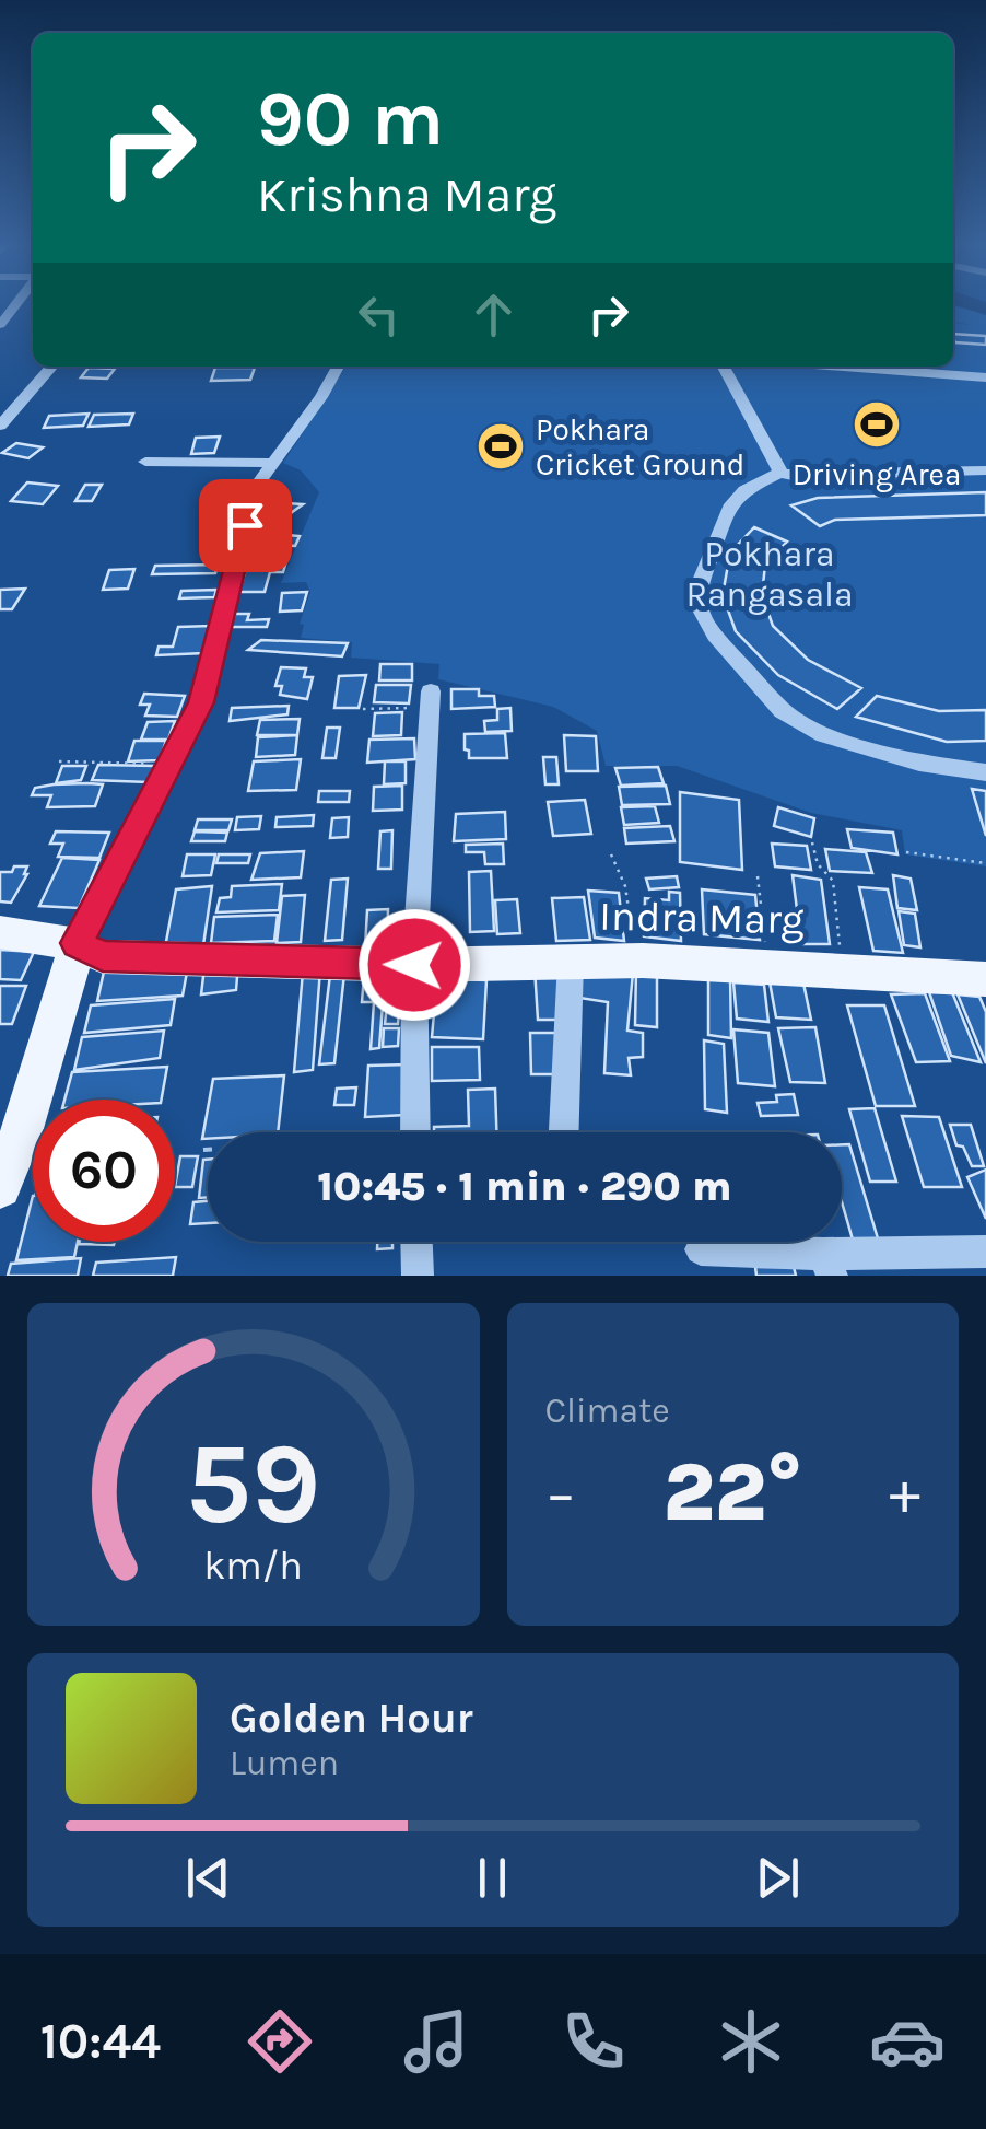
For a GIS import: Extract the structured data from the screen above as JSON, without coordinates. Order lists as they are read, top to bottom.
{
  "streets": {
    "main road": ["Indra Marg"]
  },
  "parks": ["Pokhara Rangasala"],
  "places": {
    "sports": ["Driving Area", "Pokhara Cricket Ground"]
  },
  "page": {
    "turn": ["90 m", "Krishna Marg"],
    "limit": "60",
    "trip": "10:45 · 1 min · 290 m",
    "tile": "Climate",
    "heat": ["−", "22°", "+"],
    "song": ["Golden Hour", "Lumen"],
    "tabs": "10:44",
    "gauge": ["59", "km/h"]
  }
}
